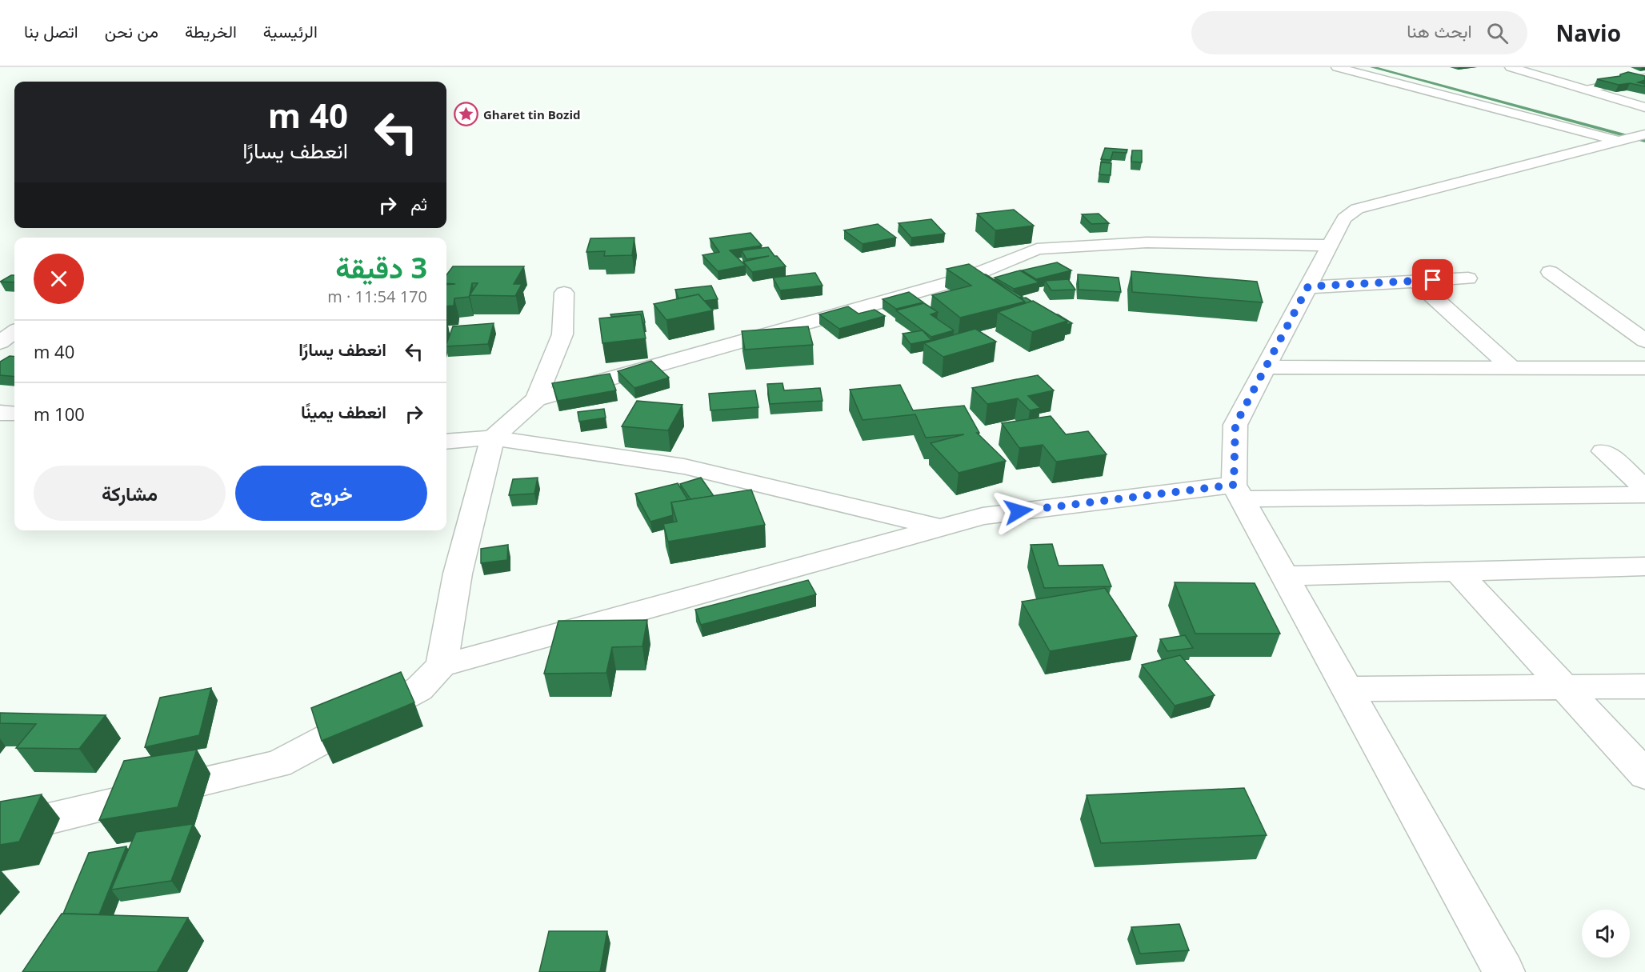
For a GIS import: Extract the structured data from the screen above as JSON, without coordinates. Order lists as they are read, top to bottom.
{
  "places": {
    "place": ["Gharet tin Bozid"]
  },
  "page": {
    "header": "Navio",
    "search": "ابحث هنا",
    "nav": [
      "الرئيسية",
      "الخريطة",
      "من نحن",
      "اتصل بنا"
    ],
    "turn": ["40 m", "انعطف يسارًا"],
    "then": "ثم",
    "heading": ["3 دقيقة", "170 m · 11:54"],
    "list": [
      {
        "name": "انعطف يسارًا",
        "value": "40 m"
      },
      {
        "name": "انعطف يمينًا",
        "value": "100 m"
      }
    ],
    "buttons": ["خروج", "مشاركة"]
  }
}
